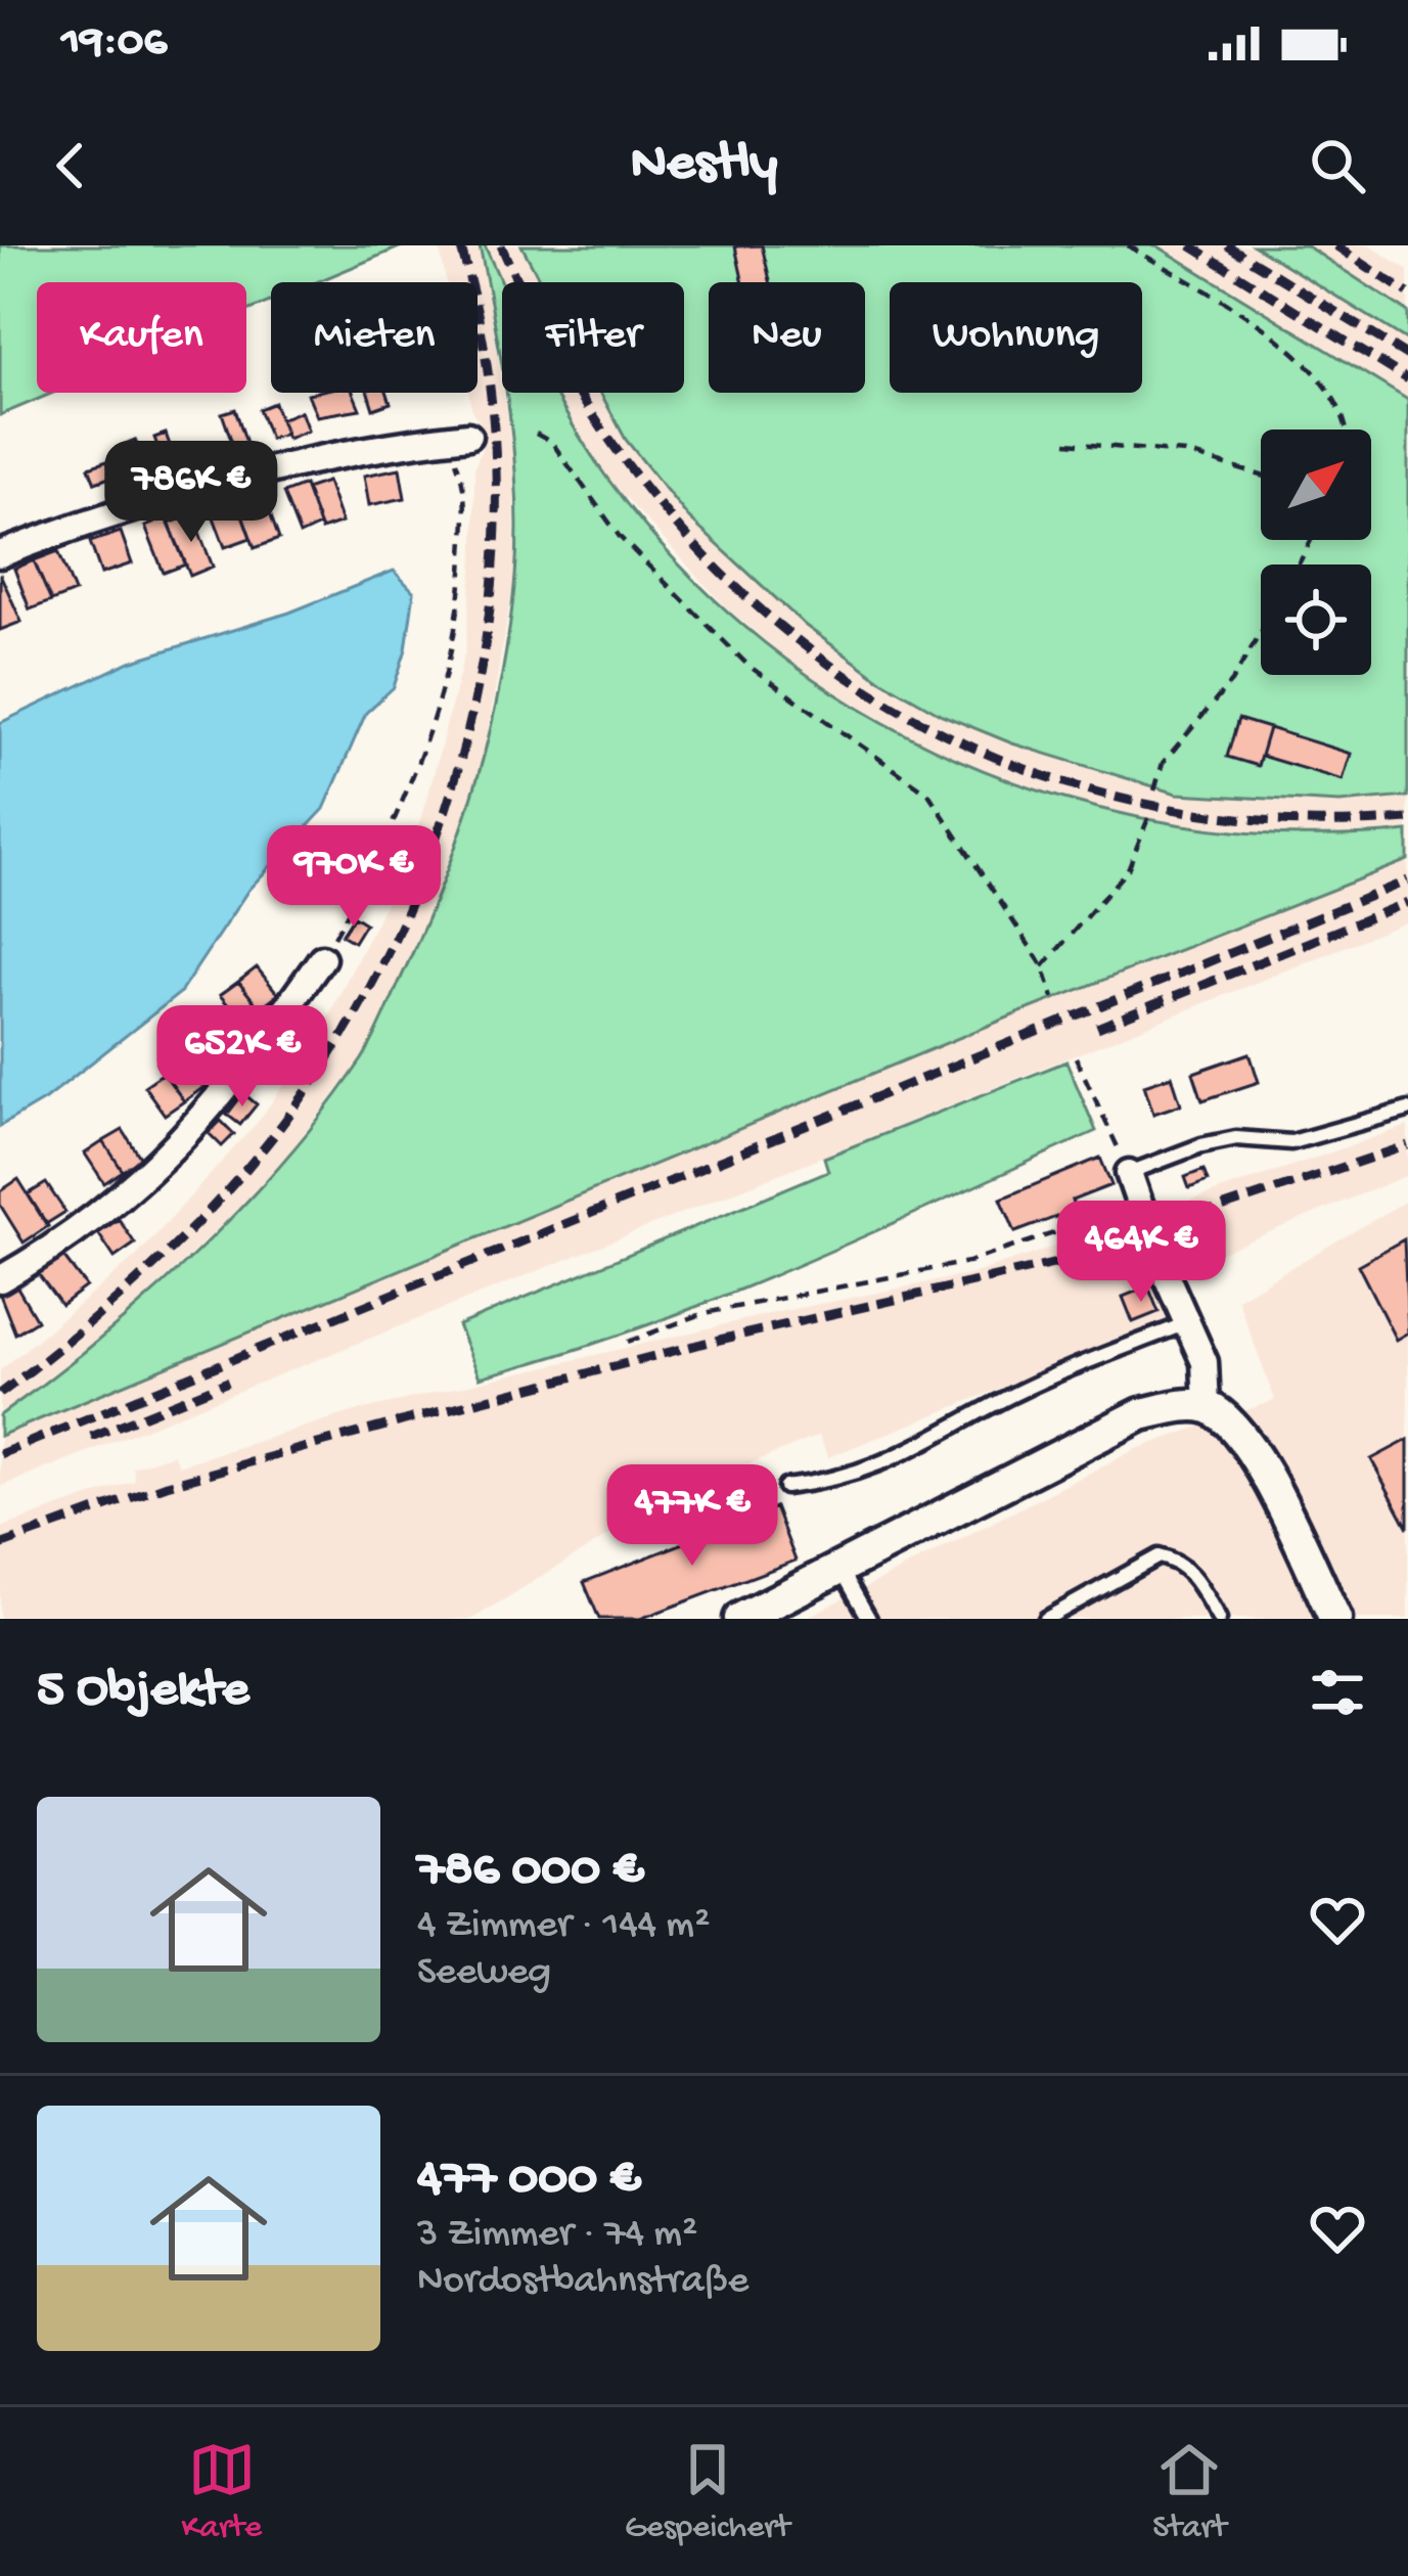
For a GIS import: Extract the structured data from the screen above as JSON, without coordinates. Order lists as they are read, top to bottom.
{
  "north": "top right",
  "page": {
    "status": "19:06",
    "header": "Nestly",
    "chip": [
      "Kaufen",
      "Mieten",
      "Filter",
      "Neu",
      "Wohnung"
    ],
    "price": [
      "786K €",
      "970K €",
      "652K €",
      "464K €",
      "477K €"
    ],
    "heading": "5 Objekte",
    "list": [
      {
        "name": "786 000 €",
        "note": "4 Zimmer · 144 m² · Seeweg"
      },
      {
        "name": "477 000 €",
        "note": "3 Zimmer · 74 m² · Nordostbahnstraße"
      }
    ],
    "tabs": ["Karte", "Gespeichert", "Start"]
  }
}
